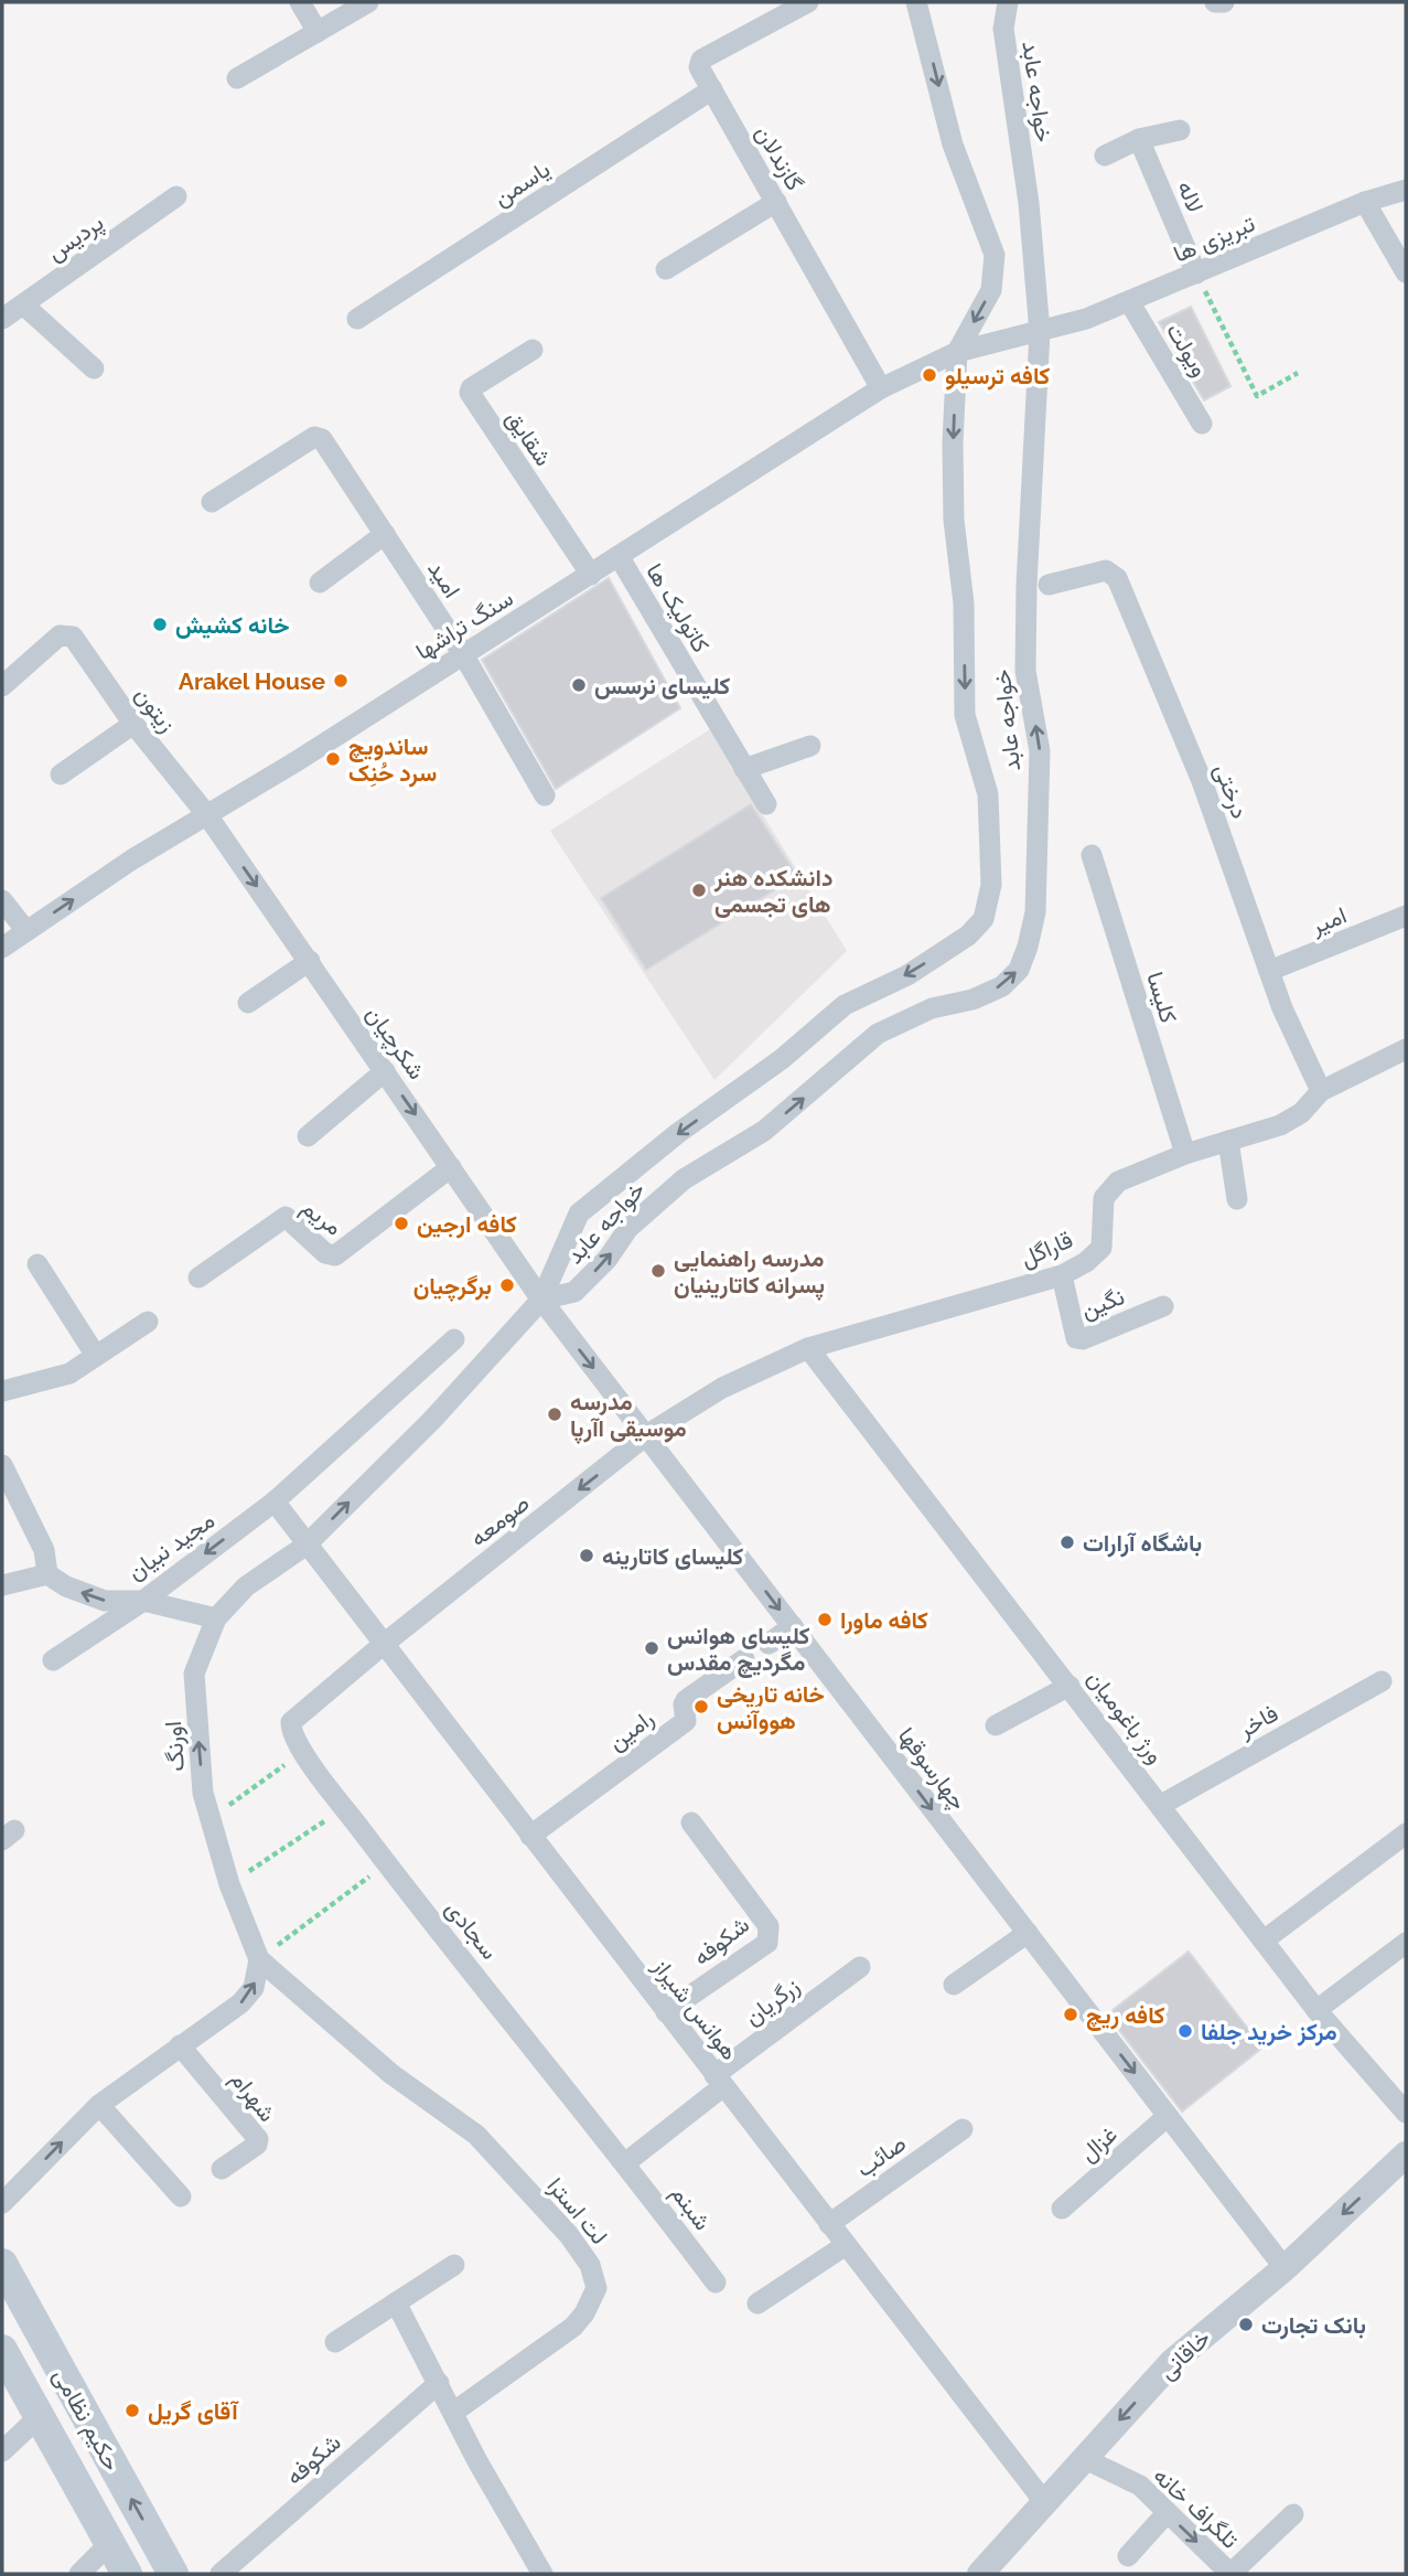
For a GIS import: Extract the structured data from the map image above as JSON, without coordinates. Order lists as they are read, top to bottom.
{
  "streets": {
    "main road": ["حکیم نظامی"],
    "street": [
      "خواجه عابد",
      "گازندلان",
      "یاسمن",
      "لاله",
      "پردیس",
      "تبریزی ها",
      "ویولت",
      "شقایق",
      "امید",
      "کاتولیک ها",
      "سنگ تراشها",
      "زیتون",
      "درختی",
      "امیر",
      "کلیسا",
      "شکرچیان",
      "مریم",
      "قاراگل",
      "نگین",
      "صومعه",
      "مجید نبیان",
      "ورژ باغومیان",
      "فاخر",
      "رامین",
      "اورنگ",
      "چهارسوقها",
      "سجادی",
      "شکوفه",
      "زرگریان",
      "هوانس شیراز",
      "شهرام",
      "غزال",
      "صائب",
      "شبنم",
      "لت استرا",
      "خاقانی",
      "تلگراف خانه"
    ]
  },
  "crossings": [
    ["خواجه عابد", "تبریزی ها"],
    ["خواجه عابد", "سنگ تراشها"],
    ["خواجه عابد", "شکرچیان"],
    ["خواجه عابد", "اورنگ"],
    ["خواجه عابد", "چهارسوقها"],
    ["گازندلان", "یاسمن"],
    ["گازندلان", "سنگ تراشها"],
    ["لاله", "تبریزی ها"],
    ["تبریزی ها", "ویولت"],
    ["تبریزی ها", "سنگ تراشها"],
    ["شقایق", "سنگ تراشها"],
    ["امید", "سنگ تراشها"],
    ["کاتولیک ها", "سنگ تراشها"],
    ["سنگ تراشها", "زیتون"],
    ["سنگ تراشها", "شکرچیان"],
    ["زیتون", "شکرچیان"],
    ["درختی", "امیر"],
    ["درختی", "قاراگل"],
    ["کلیسا", "قاراگل"],
    ["شکرچیان", "مریم"],
    ["شکرچیان", "اورنگ"],
    ["شکرچیان", "چهارسوقها"],
    ["قاراگل", "نگین"],
    ["قاراگل", "صومعه"],
    ["قاراگل", "ورژ باغومیان"],
    ["قاراگل", "چهارسوقها"],
    ["صومعه", "چهارسوقها"],
    ["صومعه", "سجادی"],
    ["صومعه", "هوانس شیراز"],
    ["مجید نبیان", "هوانس شیراز"],
    ["ورژ باغومیان", "فاخر"],
    ["رامین", "هوانس شیراز"],
    ["اورنگ", "چهارسوقها"],
    ["اورنگ", "هوانس شیراز"],
    ["اورنگ", "لت استرا"],
    ["چهارسوقها", "غزال"],
    ["چهارسوقها", "خاقانی"],
    ["سجادی", "زرگریان"],
    ["سجادی", "شبنم"],
    ["شکوفه", "هوانس شیراز"],
    ["زرگریان", "هوانس شیراز"],
    ["زرگریان", "شبنم"],
    ["هوانس شیراز", "صائب"],
    ["هوانس شیراز", "خاقانی"],
    ["خاقانی", "تلگراف خانه"]
  ],
  "one_way": [
    "شکرچیان",
    "صومعه",
    "اورنگ",
    "چهارسوقها",
    "خاقانی",
    "تلگراف خانه"
  ],
  "places": [
    "کافه ترسیلو",
    "خانه کشیش",
    "Arakel House",
    "کلیسای نرسس",
    "ساندویچ سرد حُنِک",
    "دانشکده هنر های تجسمی",
    "کافه ارجین",
    "مدرسه راهنمایی پسرانه کاتارینیان",
    "برگرچیان",
    "مدرسه موسیقی اآرپا",
    "باشگاه آرارات",
    "کلیسای کاتارینه",
    "کافه ماورا",
    "کلیسای هوانس مگردیچ مقدس",
    "خانه تاریخی هووآنس",
    "کافه ریچ",
    "مرکز خرید جلفا",
    "بانک تجارت",
    "آقای گریل"
  ]
}
